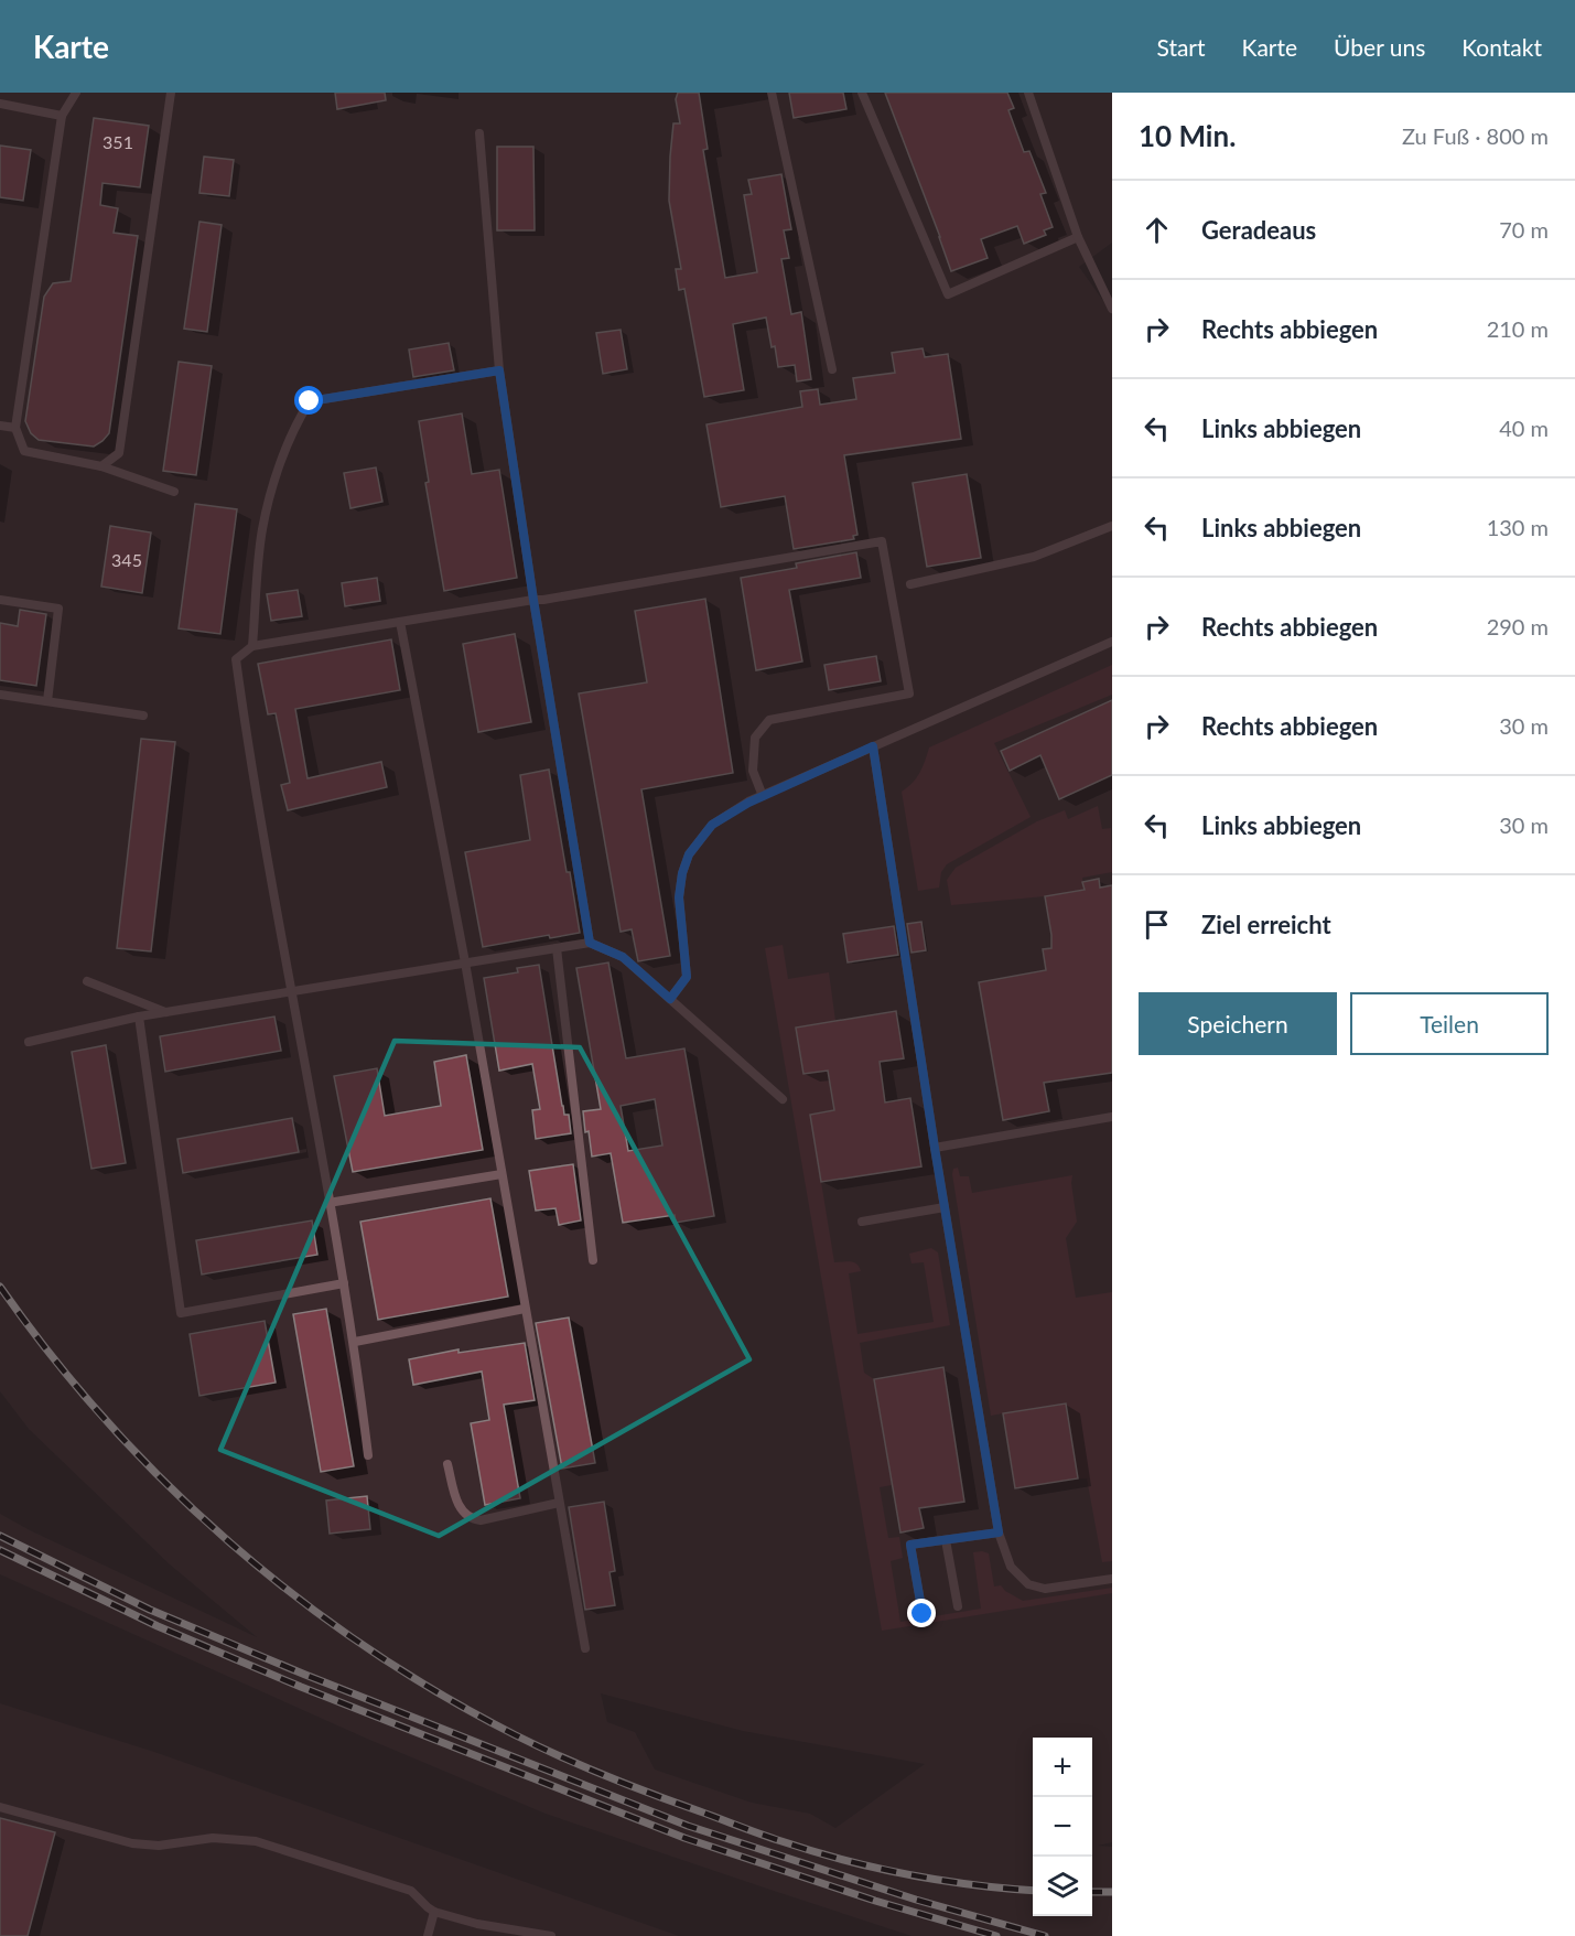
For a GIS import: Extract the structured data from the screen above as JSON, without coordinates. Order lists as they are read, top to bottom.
{
  "house_numbers": ["351", "345"],
  "page": {
    "header": "Karte",
    "nav": [
      "Start",
      "Karte",
      "Über uns",
      "Kontakt"
    ],
    "heading": ["10 Min.", "Zu Fuß · 800 m"],
    "list": [
      ["Geradeaus", "70 m"],
      ["Rechts abbiegen", "210 m"],
      ["Links abbiegen", "40 m"],
      ["Links abbiegen", "130 m"],
      ["Rechts abbiegen", "290 m"],
      ["Rechts abbiegen", "30 m"],
      ["Links abbiegen", "30 m"],
      "Ziel erreicht"
    ],
    "buttons": ["Speichern", "Teilen"],
    "map_buttons": ["+", "−"]
  }
}
